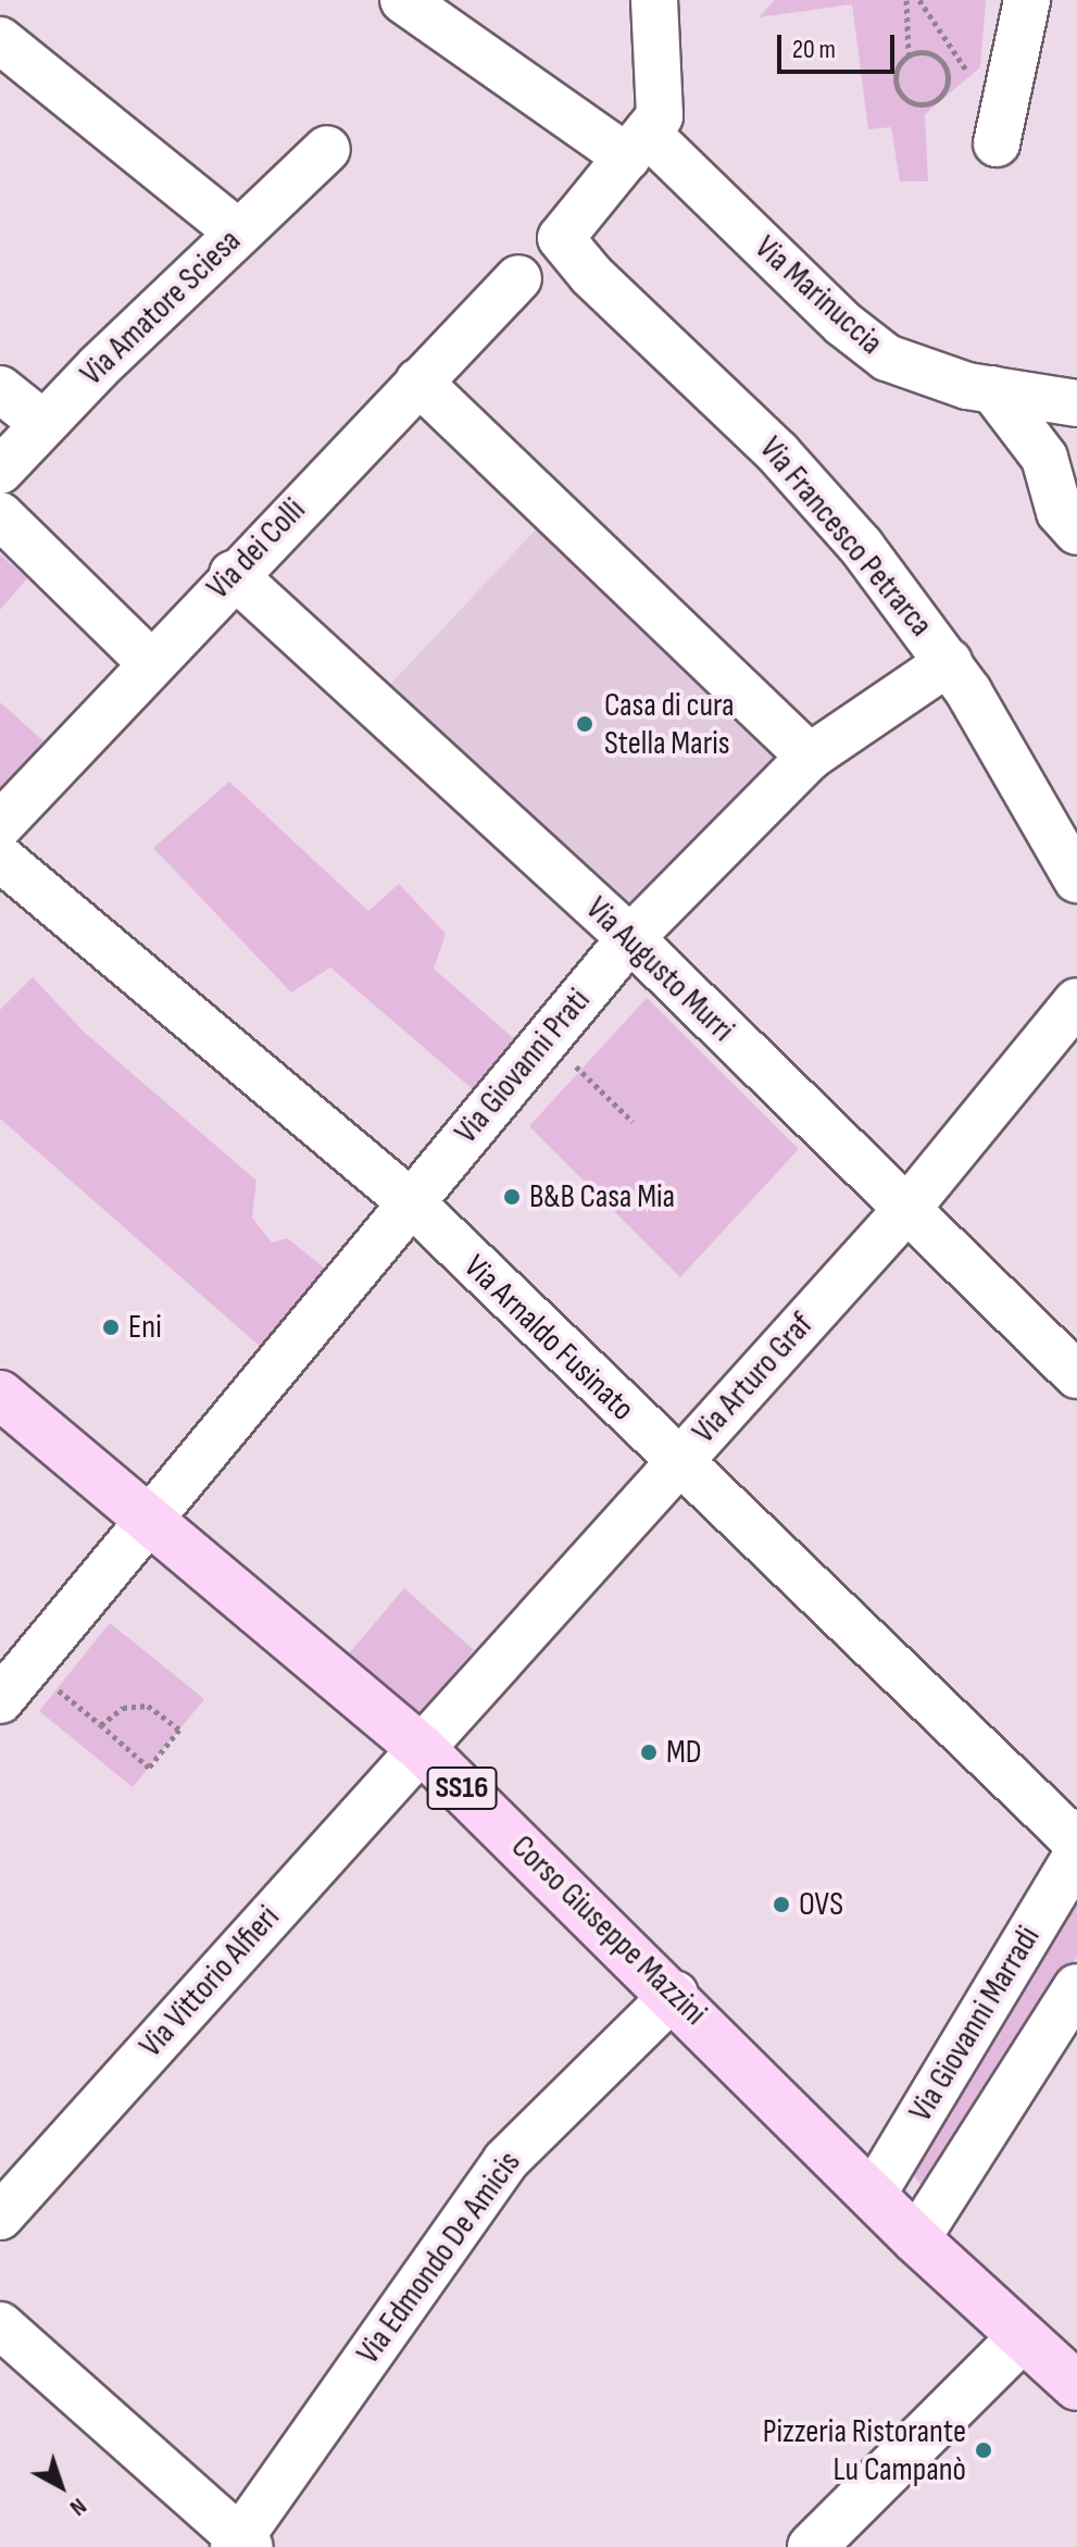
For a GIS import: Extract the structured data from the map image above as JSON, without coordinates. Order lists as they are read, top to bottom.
{
  "streets": {
    "main road": ["SS16", "Corso Giuseppe Mazzini"],
    "street": [
      "Via Marinuccia",
      "Via Amatore Sciesa",
      "Via Francesco Petrarca",
      "Via dei Colli",
      "Via Augusto Murri",
      "Via Giovanni Prati",
      "Via Arnaldo Fusinato",
      "Via Arturo Graf",
      "Via Vittorio Alfieri",
      "Via Giovanni Marradi",
      "Via Edmondo De Amicis"
    ]
  },
  "crossings": [
    ["Via Marinuccia", "Via Francesco Petrarca"],
    ["Via Francesco Petrarca", "Via Giovanni Prati"],
    ["Via dei Colli", "Via Augusto Murri"],
    ["Via Augusto Murri", "Via Giovanni Prati"],
    ["Via Augusto Murri", "Via Arturo Graf"],
    ["Via Giovanni Prati", "Via Arnaldo Fusinato"],
    ["Via Giovanni Prati", "Corso Giuseppe Mazzini"],
    ["Via Arnaldo Fusinato", "Via Arturo Graf"],
    ["Via Arturo Graf", "Corso Giuseppe Mazzini"],
    ["Via Arturo Graf", "Via Vittorio Alfieri"],
    ["Corso Giuseppe Mazzini", "Via Vittorio Alfieri"],
    ["Corso Giuseppe Mazzini", "Via Giovanni Marradi"],
    ["Corso Giuseppe Mazzini", "Via Edmondo De Amicis"]
  ],
  "places": [
    "Casa di cura Stella Maris",
    "B&B Casa Mia",
    "Eni",
    "MD",
    "OVS",
    "Pizzeria Ristorante Lu Campanò"
  ],
  "scale_bar": "20 m",
  "north": "bottom right"
}
